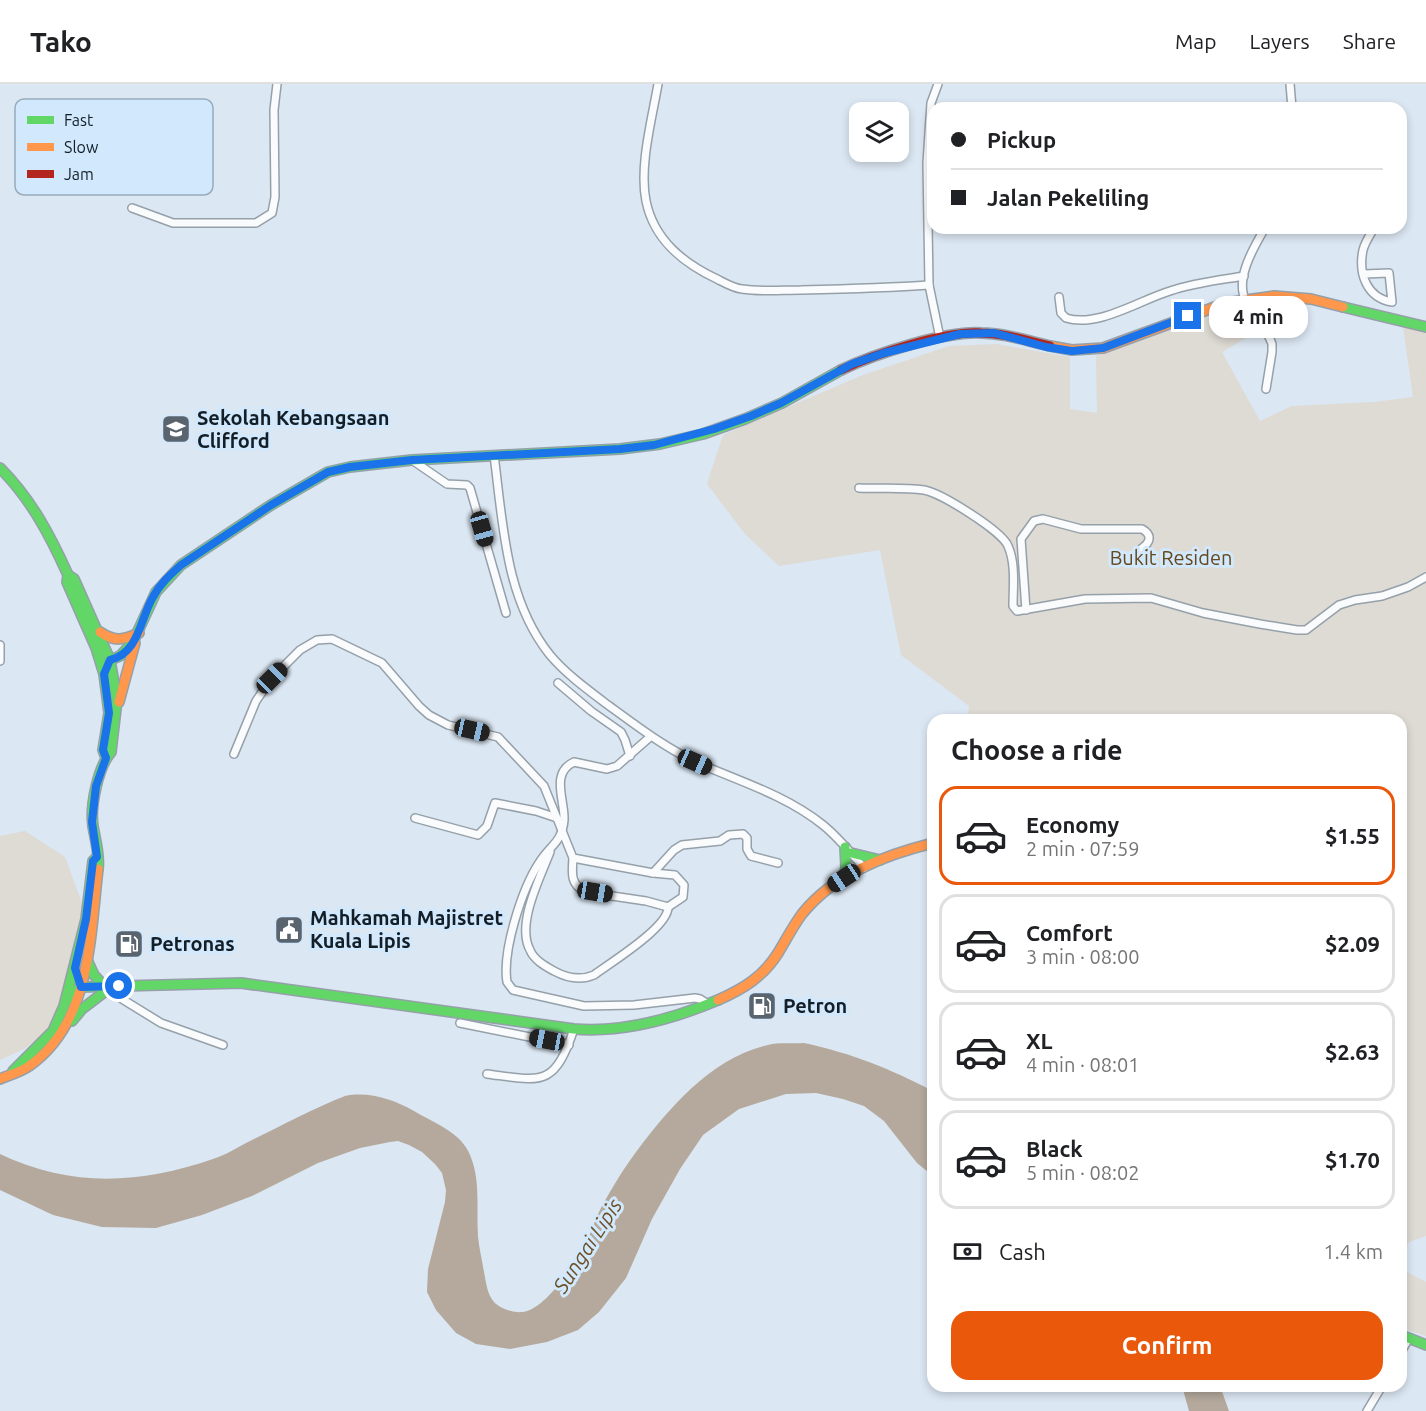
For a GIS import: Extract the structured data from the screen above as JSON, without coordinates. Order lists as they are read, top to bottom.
{
  "water": ["Sungai Lipis"],
  "parks": ["Bukit Residen"],
  "places": {
    "school or university": ["Sekolah Kebangsaan Clifford"],
    "public building": ["Mahkamah Majistret Kuala Lipis"],
    "fuel station": ["Petronas", "Petron"]
  },
  "legend": ["Fast", "Slow", "Jam"],
  "page": {
    "header": "Tako",
    "nav": ["Map", "Layers", "Share"],
    "banner": ["Pickup", "Jalan Pekeliling"],
    "bubble": "4 min",
    "heading": "Choose a ride",
    "list": [
      {
        "name": "Economy",
        "note": "2 min · 07:59",
        "value": "$1.55"
      },
      {
        "name": "Comfort",
        "note": "3 min · 08:00",
        "value": "$2.09"
      },
      {
        "name": "XL",
        "note": "4 min · 08:01",
        "value": "$2.63"
      },
      {
        "name": "Black",
        "note": "5 min · 08:02",
        "value": "$1.70"
      }
    ],
    "pay": ["Cash", "1.4 km"],
    "buttons": "Confirm"
  }
}
